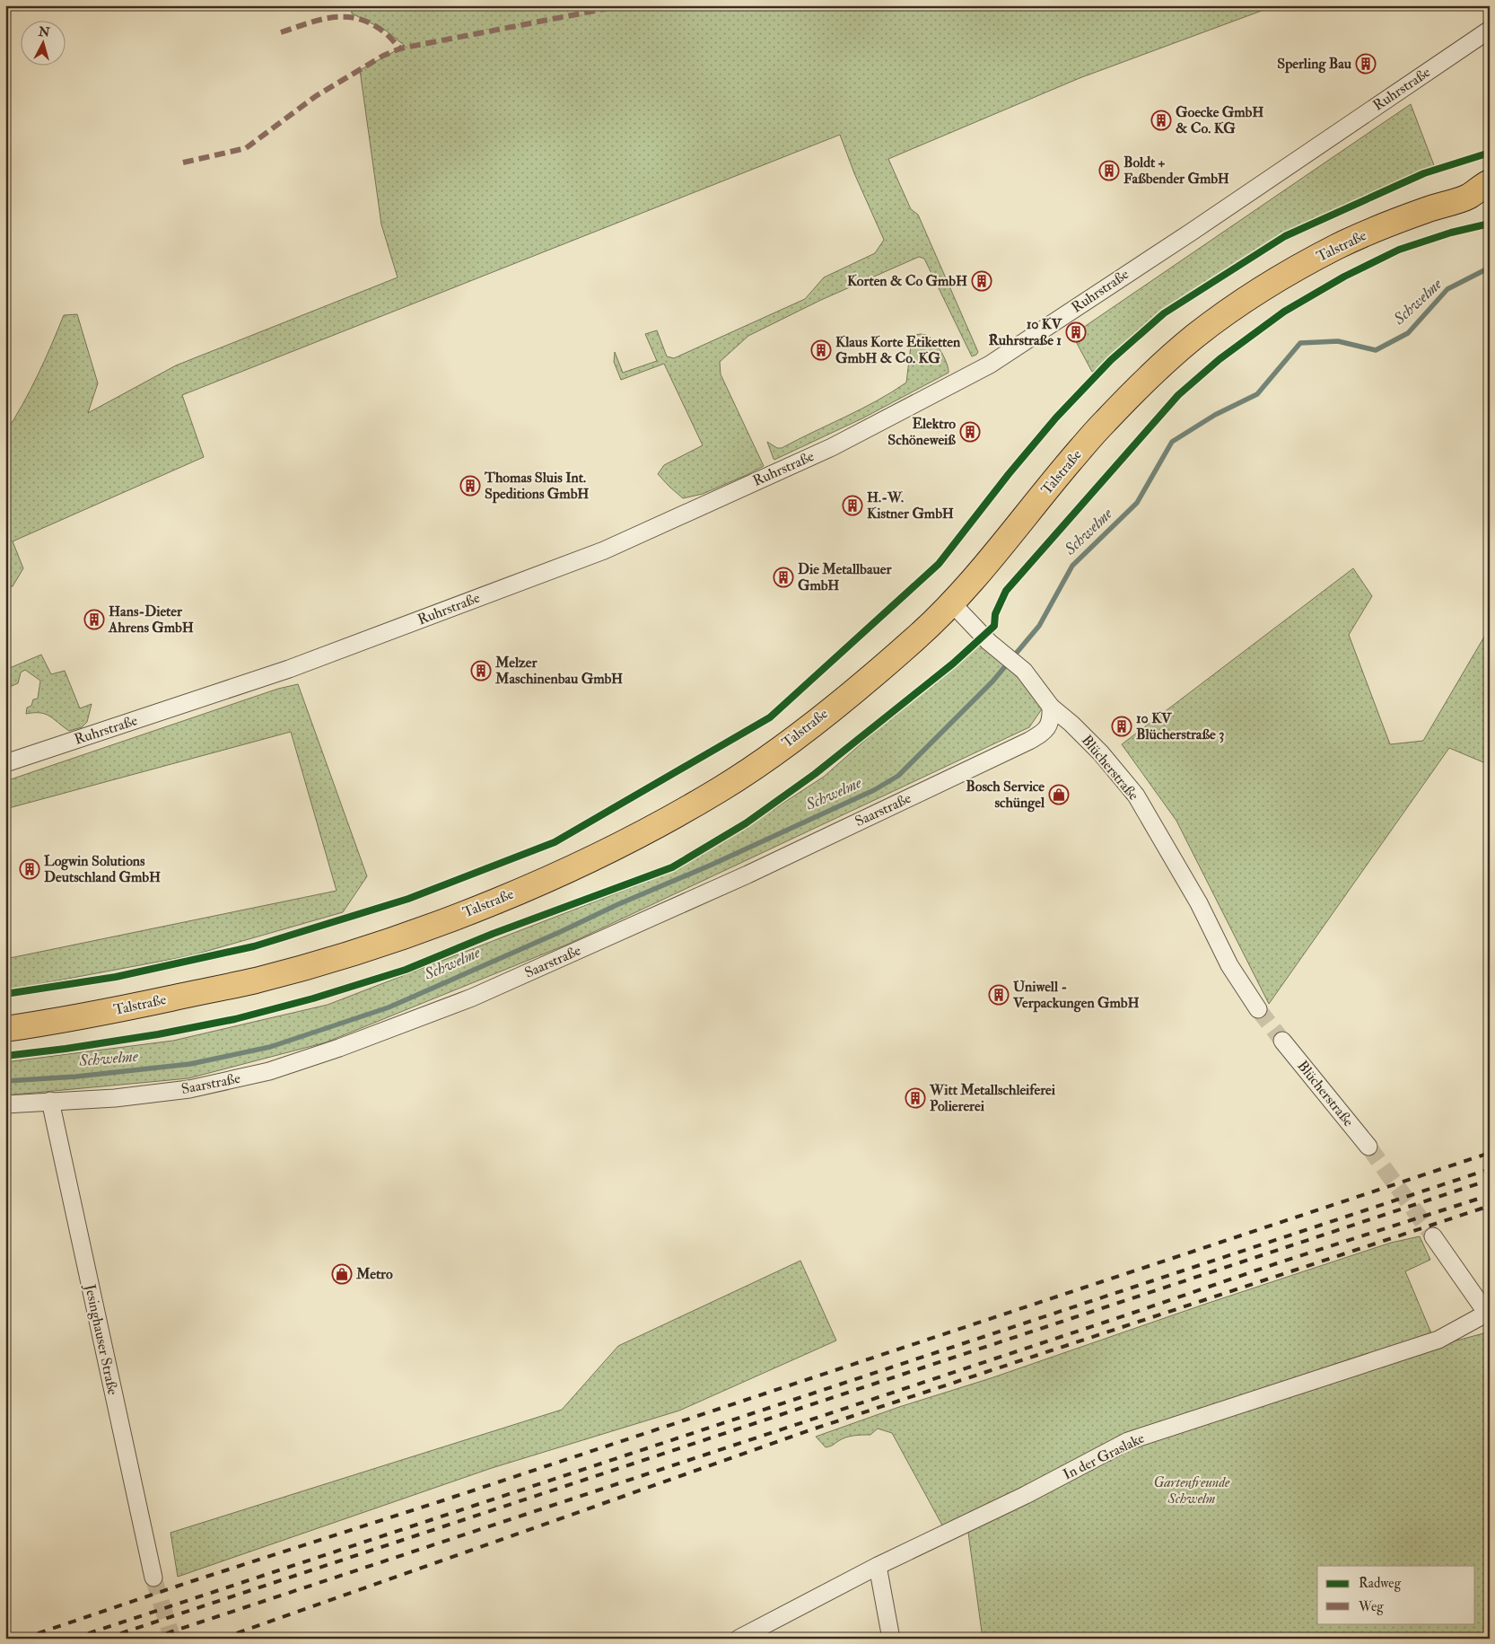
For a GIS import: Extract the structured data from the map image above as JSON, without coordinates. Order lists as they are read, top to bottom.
{
  "streets": {
    "main road": ["Talstraße"],
    "street": [
      "Ruhrstraße",
      "Blücherstraße",
      "Saarstraße",
      "Jesinghauser Straße",
      "In der Graslake"
    ]
  },
  "crossings": [
    ["Talstraße", "Blücherstraße"],
    ["Blücherstraße", "Saarstraße"],
    ["Saarstraße", "Jesinghauser Straße"]
  ],
  "water": ["Schwelme"],
  "parks": ["Gartenfreunde Schwelm"],
  "places": {
    "building": [
      "Sperling Bau",
      "Goecke GmbH & Co. KG",
      "Boldt + Faßbender GmbH",
      "Korten & Co GmbH",
      "10 KV Ruhrstraße 1",
      "Klaus Korte Etiketten GmbH & Co. KG",
      "Elektro Schöneweiß",
      "Thomas Sluis Int. Speditions GmbH",
      "H.-W. Kistner GmbH",
      "Die Metallbauer GmbH",
      "Hans-Dieter Ahrens GmbH",
      "Melzer Maschinenbau GmbH",
      "10 KV Blücherstraße 3",
      "Logwin Solutions Deutschland GmbH",
      "Uniwell - Verpackungen GmbH",
      "Witt Metallschleiferei Poliererei"
    ],
    "shop": ["Bosch Service schüngel", "Metro"]
  },
  "legend": ["Radweg", "Weg"],
  "north": "top"
}
